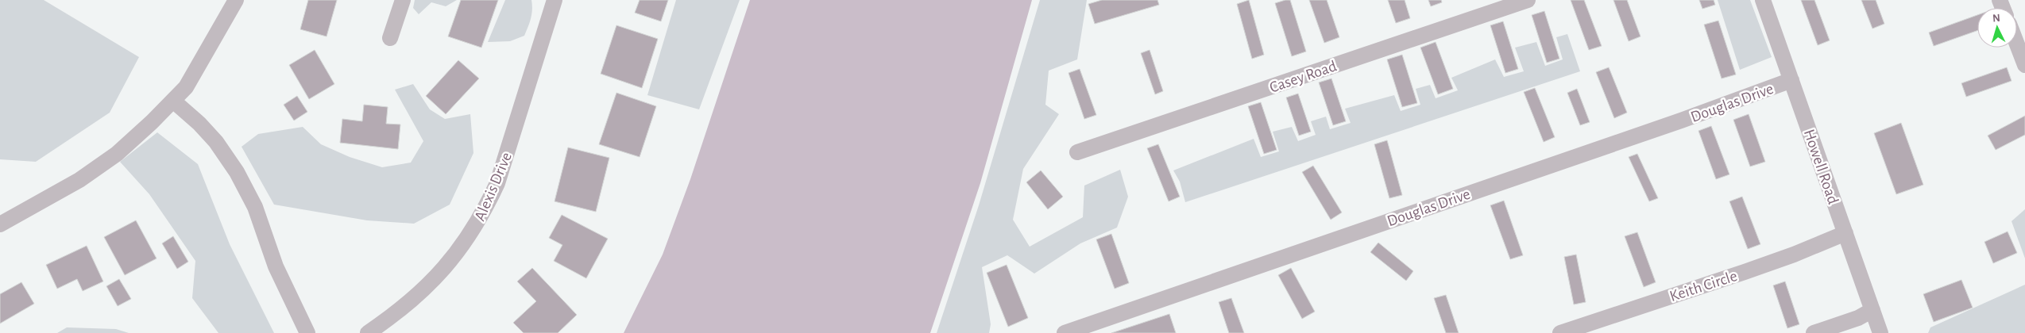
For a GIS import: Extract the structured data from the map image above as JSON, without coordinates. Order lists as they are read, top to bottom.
{
  "streets": {
    "street": [
      "Casey Road",
      "Douglas Drive",
      "Howell Road",
      "Alexis Drive",
      "Keith Circle"
    ]
  },
  "crossings": [
    ["Douglas Drive", "Howell Road"],
    ["Howell Road", "Keith Circle"]
  ],
  "north": "top"
}
